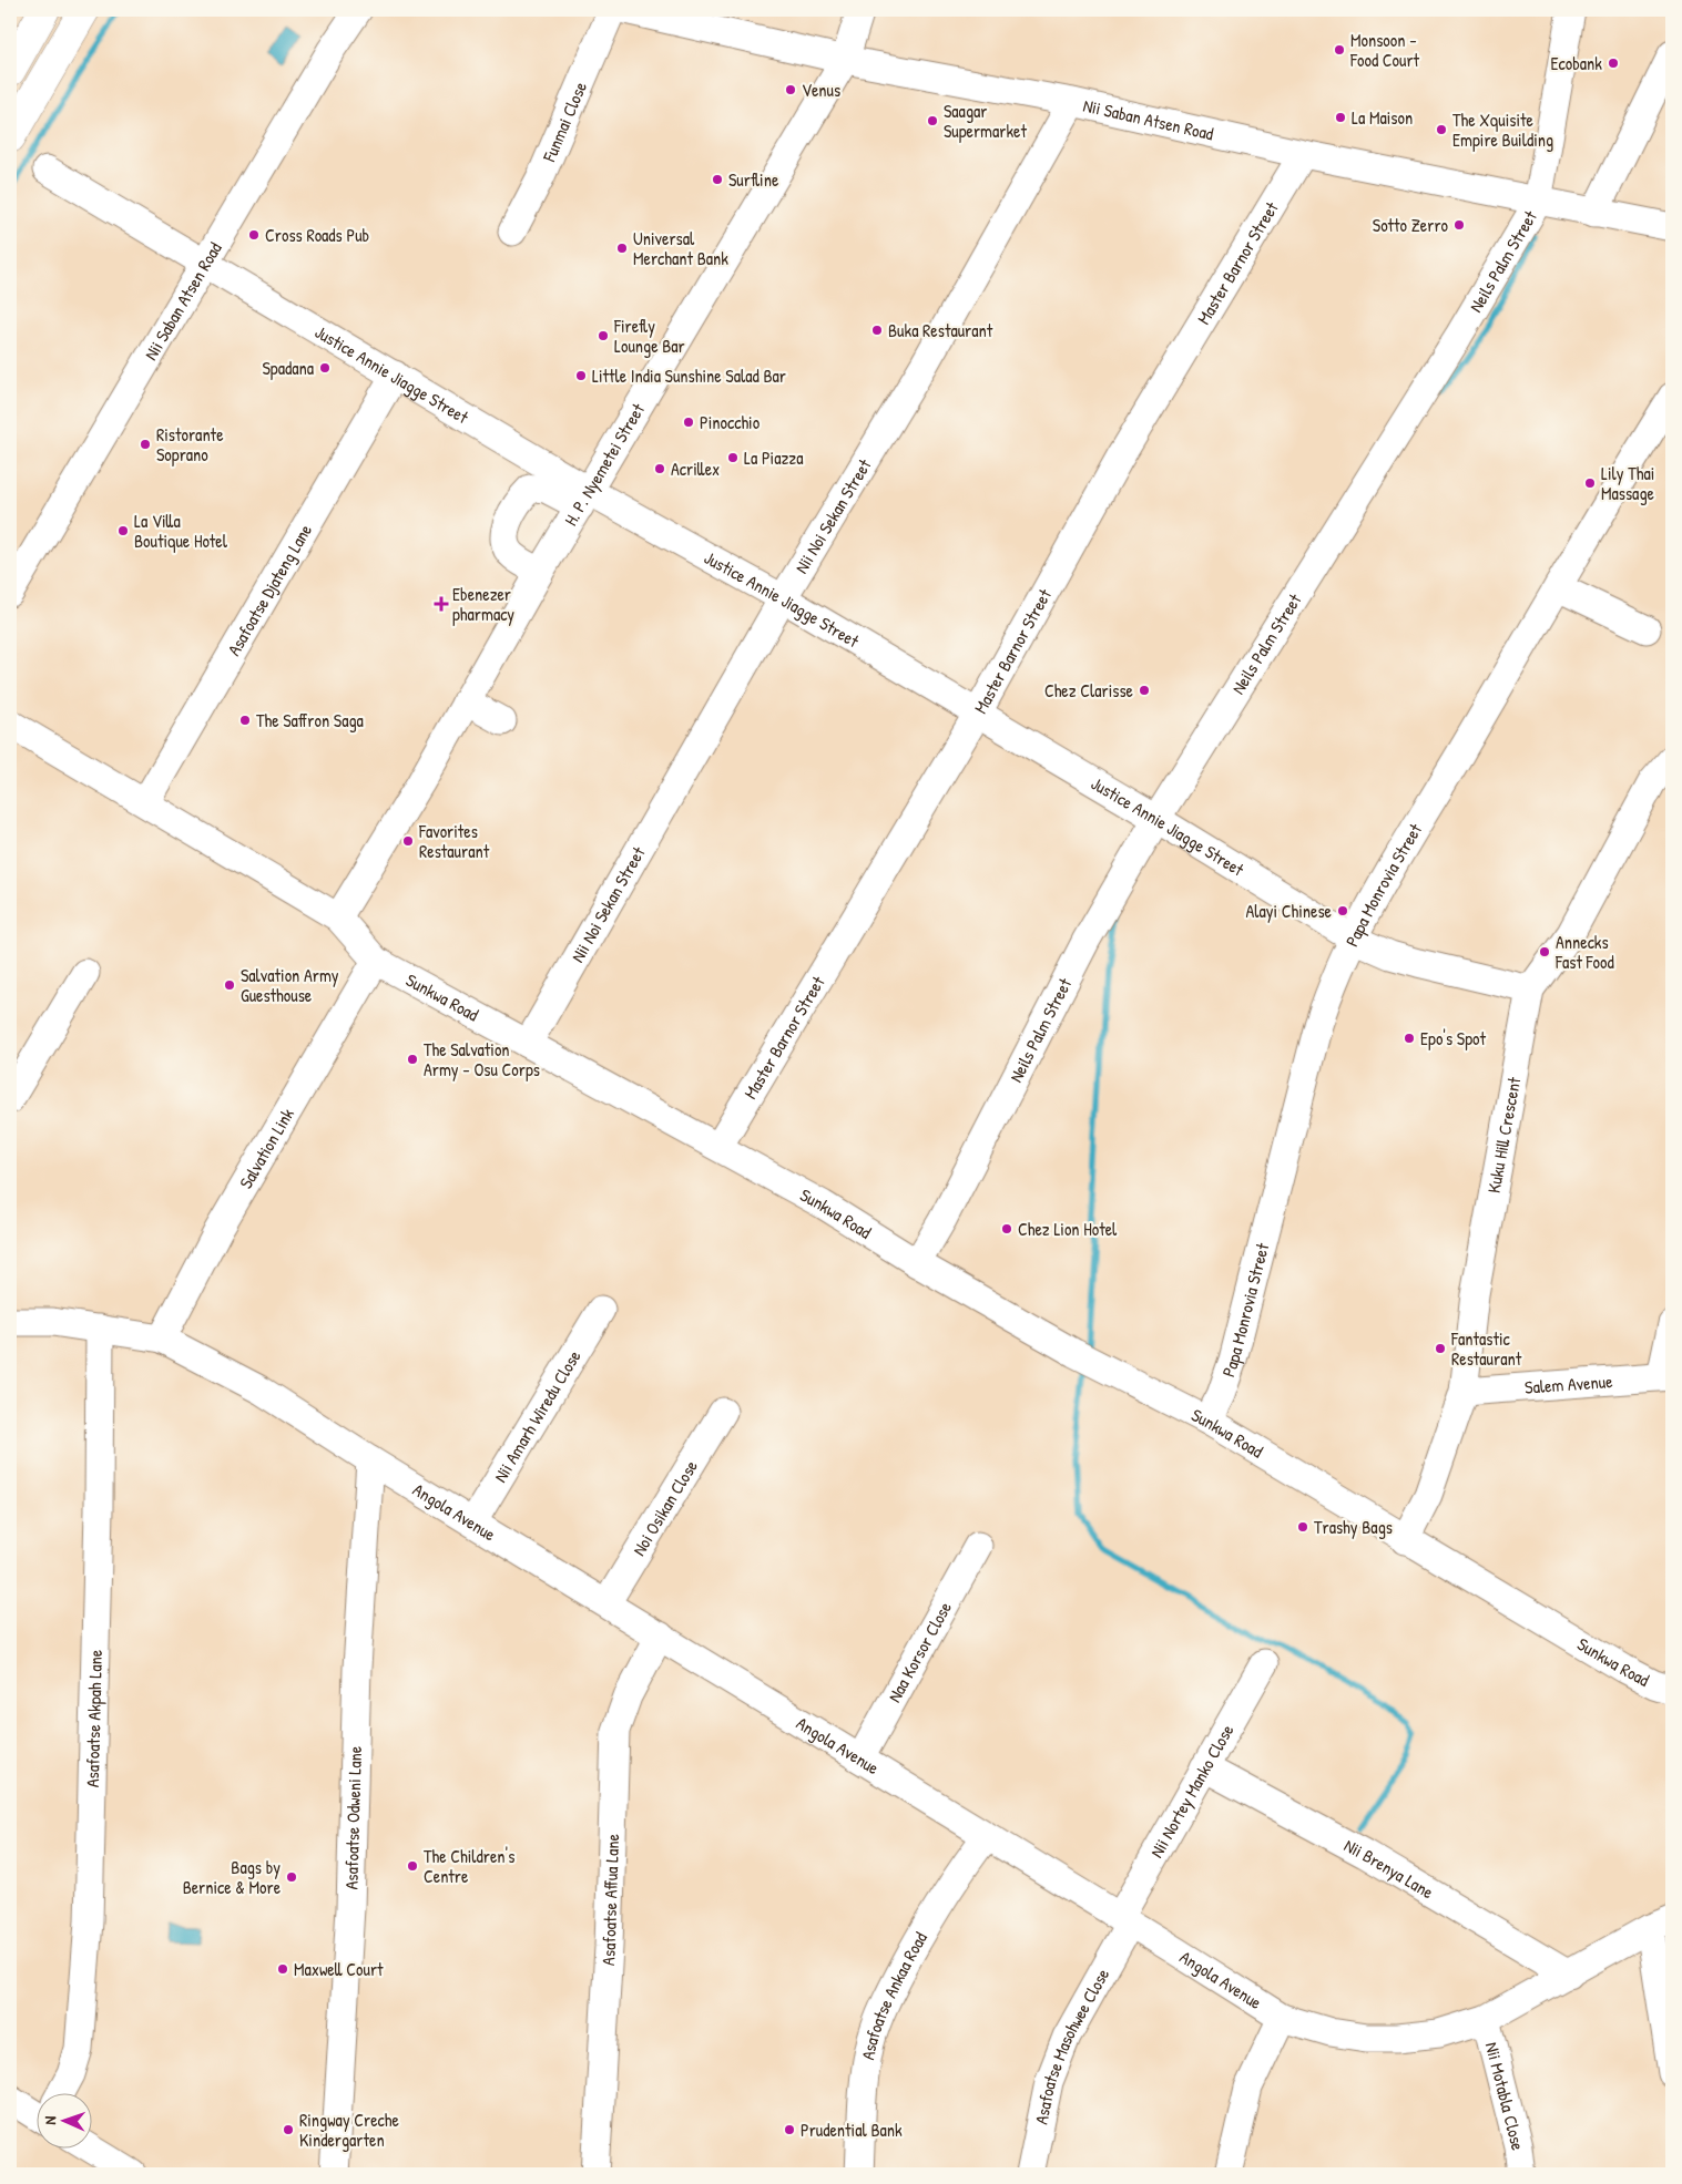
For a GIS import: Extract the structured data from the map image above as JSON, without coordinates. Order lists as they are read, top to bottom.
{
  "streets": {
    "street": [
      "Nii Saban Atsen Road",
      "Funmai Close",
      "Neils Palm Street",
      "Master Barnor Street",
      "Justice Annie Jiagge Street",
      "H. P. Nyemetei Street",
      "Nii Noi Sekan Street",
      "Asafoatse Djateng Lane",
      "Papa Monrovia Street",
      "Sunkwa Road",
      "Kuku Hill Crescent",
      "Salvation Link",
      "Salem Avenue",
      "Nii Amarh Wiredu Close",
      "Noi Osikan Close",
      "Angola Avenue",
      "Naa Korsor Close",
      "Asafoatse Akpah Lane",
      "Nii Nortey Manko Close",
      "Asafoatse Odweni Lane",
      "Nii Brenya Lane",
      "Asafoatse Affua Lane",
      "Asafoatse Ankaa Road",
      "Asafoatse Masohwee Close",
      "Nii Motabla Close"
    ]
  },
  "crossings": [
    ["Nii Saban Atsen Road", "Neils Palm Street"],
    ["Nii Saban Atsen Road", "Master Barnor Street"],
    ["Nii Saban Atsen Road", "Justice Annie Jiagge Street"],
    ["Nii Saban Atsen Road", "H. P. Nyemetei Street"],
    ["Nii Saban Atsen Road", "Nii Noi Sekan Street"],
    ["Neils Palm Street", "Justice Annie Jiagge Street"],
    ["Neils Palm Street", "Sunkwa Road"],
    ["Master Barnor Street", "Justice Annie Jiagge Street"],
    ["Master Barnor Street", "Sunkwa Road"],
    ["Justice Annie Jiagge Street", "H. P. Nyemetei Street"],
    ["Justice Annie Jiagge Street", "Nii Noi Sekan Street"],
    ["Justice Annie Jiagge Street", "Asafoatse Djateng Lane"],
    ["Justice Annie Jiagge Street", "Papa Monrovia Street"],
    ["Justice Annie Jiagge Street", "Kuku Hill Crescent"],
    ["H. P. Nyemetei Street", "Sunkwa Road"],
    ["Nii Noi Sekan Street", "Sunkwa Road"],
    ["Asafoatse Djateng Lane", "Sunkwa Road"],
    ["Papa Monrovia Street", "Sunkwa Road"],
    ["Sunkwa Road", "Kuku Hill Crescent"],
    ["Sunkwa Road", "Salvation Link"],
    ["Kuku Hill Crescent", "Salem Avenue"],
    ["Salvation Link", "Angola Avenue"],
    ["Nii Amarh Wiredu Close", "Angola Avenue"],
    ["Noi Osikan Close", "Angola Avenue"],
    ["Angola Avenue", "Naa Korsor Close"],
    ["Angola Avenue", "Asafoatse Akpah Lane"],
    ["Angola Avenue", "Nii Nortey Manko Close"],
    ["Angola Avenue", "Asafoatse Odweni Lane"],
    ["Angola Avenue", "Nii Brenya Lane"],
    ["Angola Avenue", "Asafoatse Affua Lane"],
    ["Angola Avenue", "Asafoatse Ankaa Road"],
    ["Angola Avenue", "Asafoatse Masohwee Close"],
    ["Angola Avenue", "Nii Motabla Close"],
    ["Nii Nortey Manko Close", "Nii Brenya Lane"],
    ["Nii Nortey Manko Close", "Asafoatse Masohwee Close"]
  ],
  "places": {
    "other": [
      "Monsoon - Food Court",
      "Ecobank",
      "Venus",
      "La Maison",
      "Saagar Supermarket",
      "The Xquisite Empire Building",
      "Surfline",
      "Sotto Zerro",
      "Cross Roads Pub",
      "Universal Merchant Bank",
      "Buka Restaurant",
      "Firefly Lounge Bar",
      "Spadana",
      "Little India Sunshine Salad Bar",
      "Pinocchio",
      "Ristorante Soprano",
      "La Piazza",
      "Acrillex",
      "Lily Thai Massage",
      "La Villa Boutique Hotel",
      "Chez Clarisse",
      "The Saffron Saga",
      "Favorites Restaurant",
      "Alayi Chinese",
      "Annecks Fast Food",
      "Salvation Army Guesthouse",
      "Epo's Spot",
      "The Salvation Army - Osu Corps",
      "Chez Lion Hotel",
      "Fantastic Restaurant",
      "Trashy Bags",
      "The Children's Centre",
      "Bags by Bernice & More",
      "Maxwell Court",
      "Ringway Creche Kindergarten",
      "Prudential Bank"
    ],
    "health": ["Ebenezer pharmacy"]
  },
  "north": "left"
}
